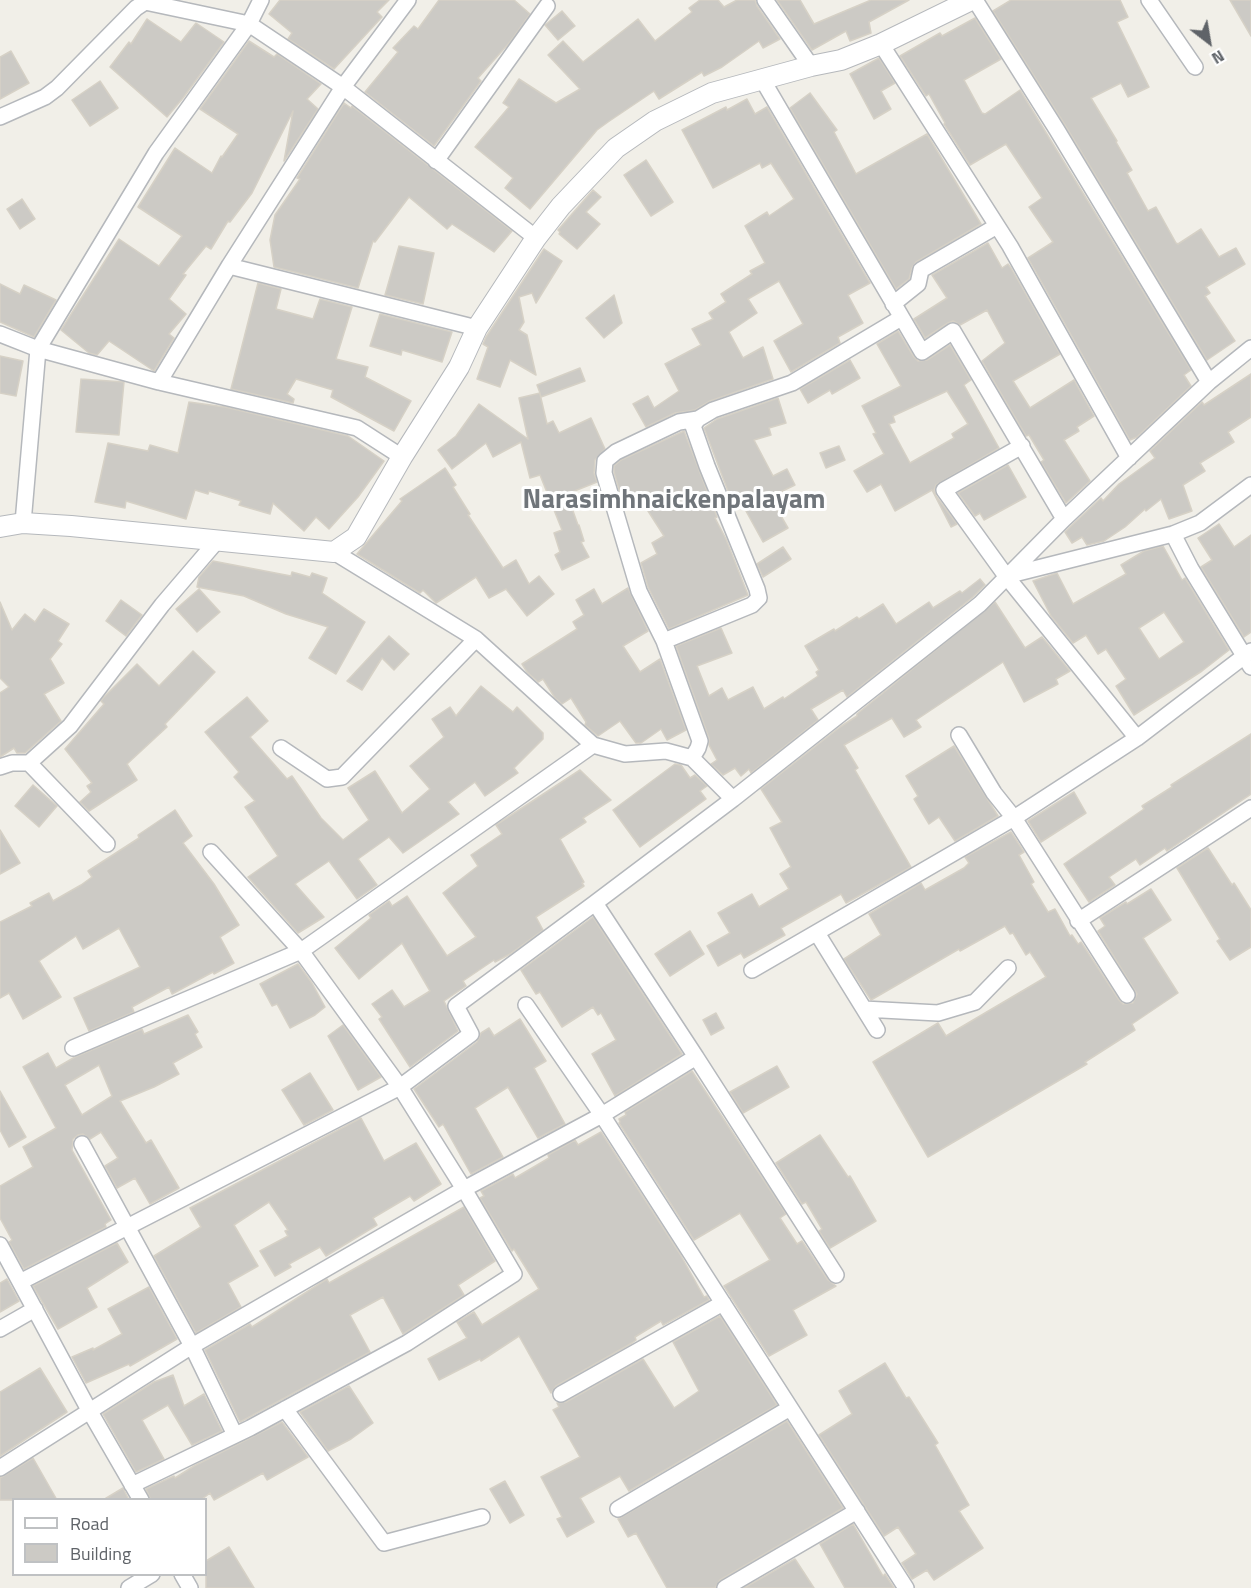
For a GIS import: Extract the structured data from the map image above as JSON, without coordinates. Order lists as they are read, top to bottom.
{
  "districts": ["Narasimhnaickenpalayam"],
  "legend": ["Road", "Building"],
  "north": "bottom right"
}
